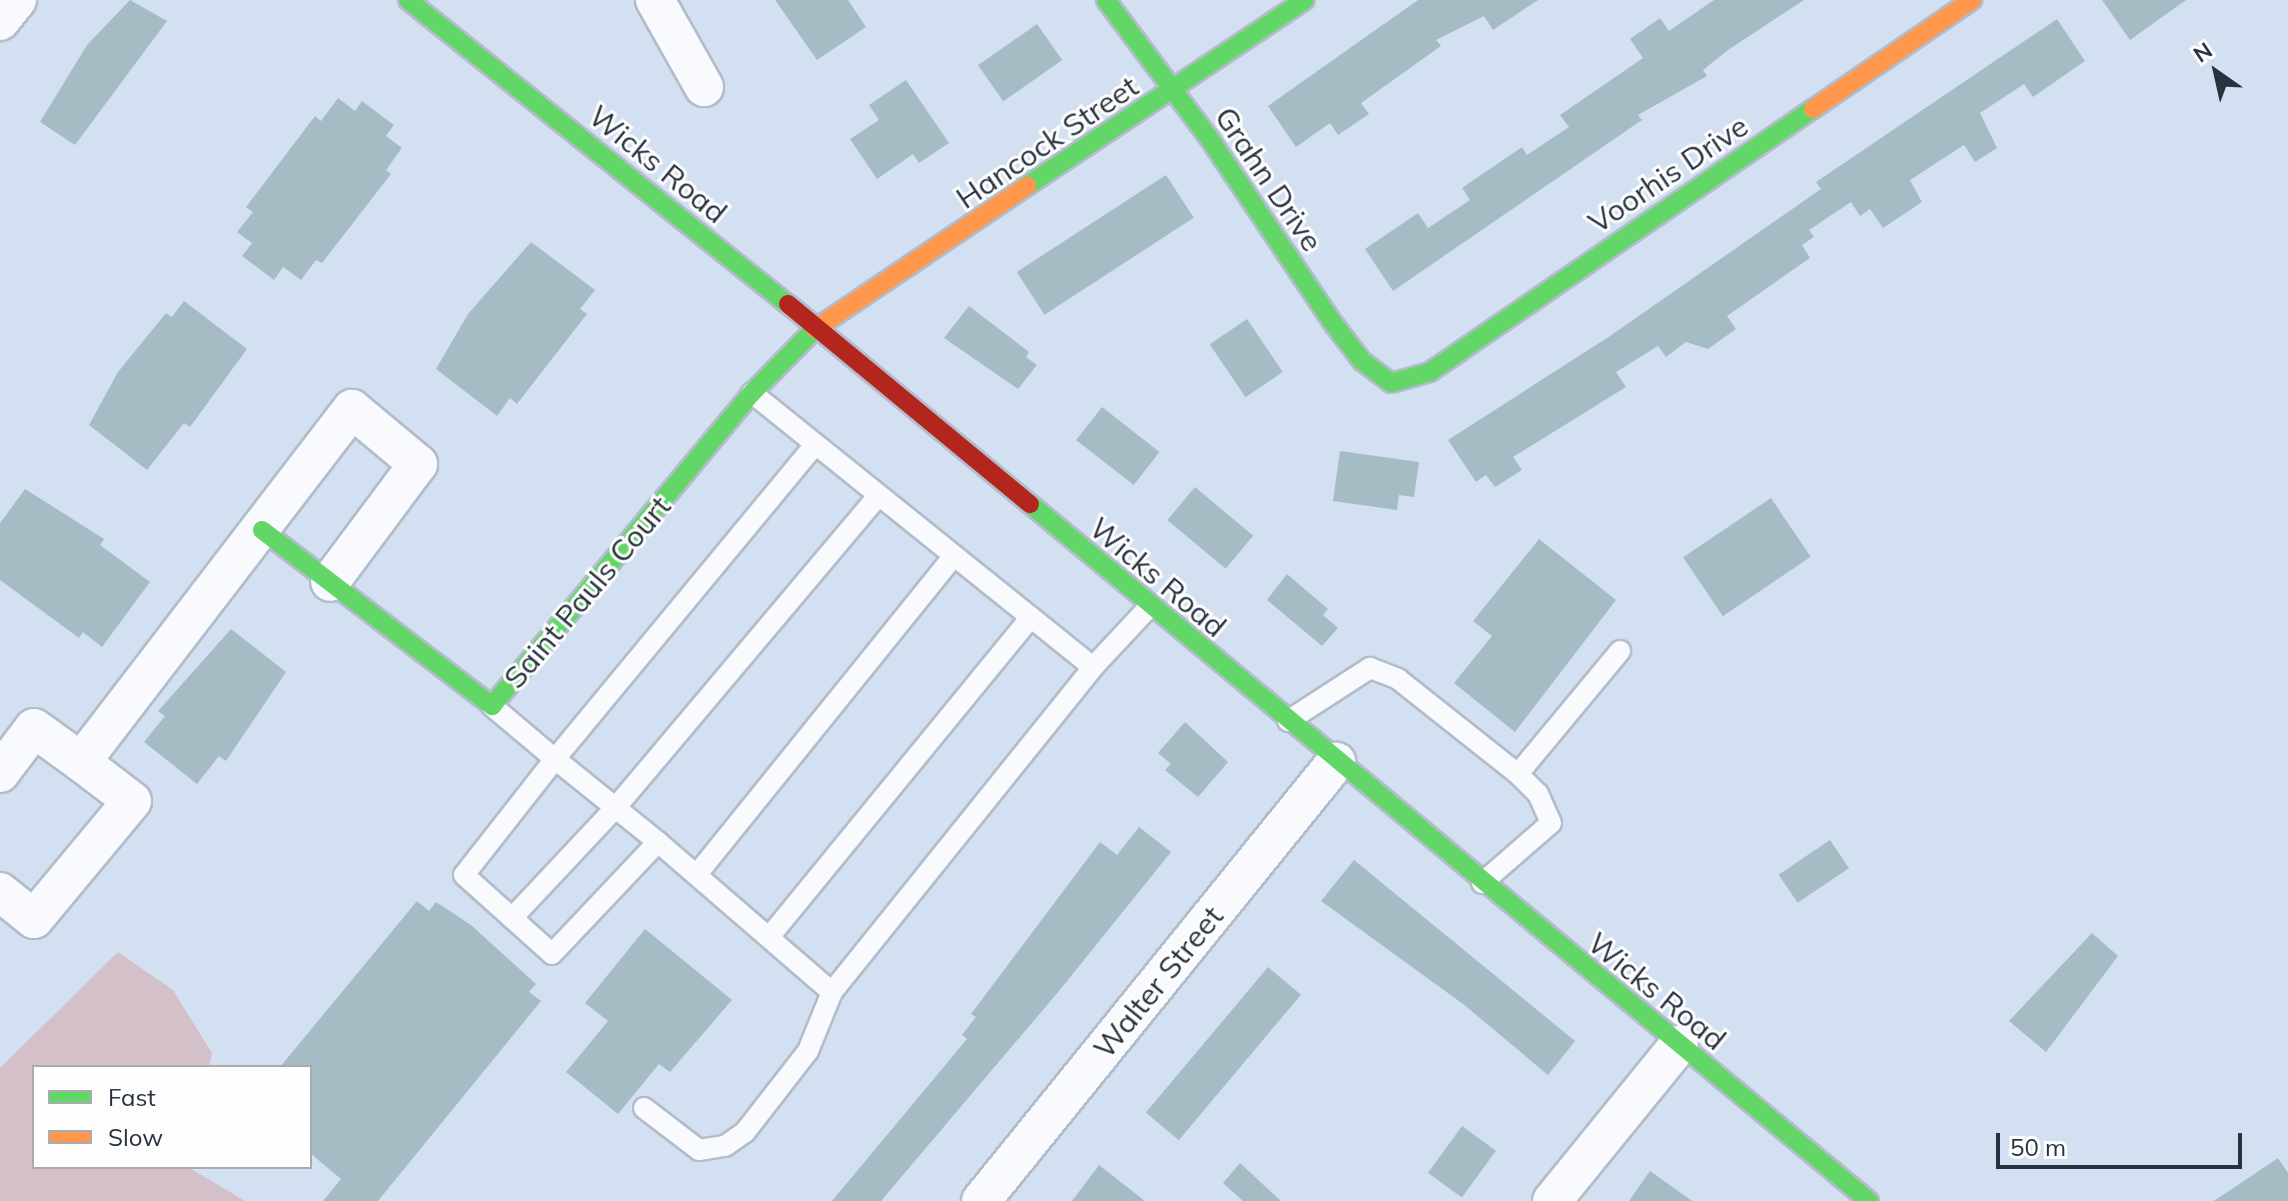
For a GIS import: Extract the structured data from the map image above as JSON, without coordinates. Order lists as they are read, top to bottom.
{
  "streets": {
    "street": [
      "Hancock Street",
      "Wicks Road",
      "Voorhis Drive",
      "Grahn Drive",
      "Saint Pauls Court",
      "Walter Street"
    ]
  },
  "crossings": [
    ["Hancock Street", "Wicks Road"],
    ["Hancock Street", "Grahn Drive"],
    ["Hancock Street", "Saint Pauls Court"],
    ["Wicks Road", "Saint Pauls Court"],
    ["Wicks Road", "Walter Street"],
    ["Voorhis Drive", "Grahn Drive"]
  ],
  "legend": ["Fast", "Slow"],
  "scale_bar": "50 m",
  "north": "top left"
}
